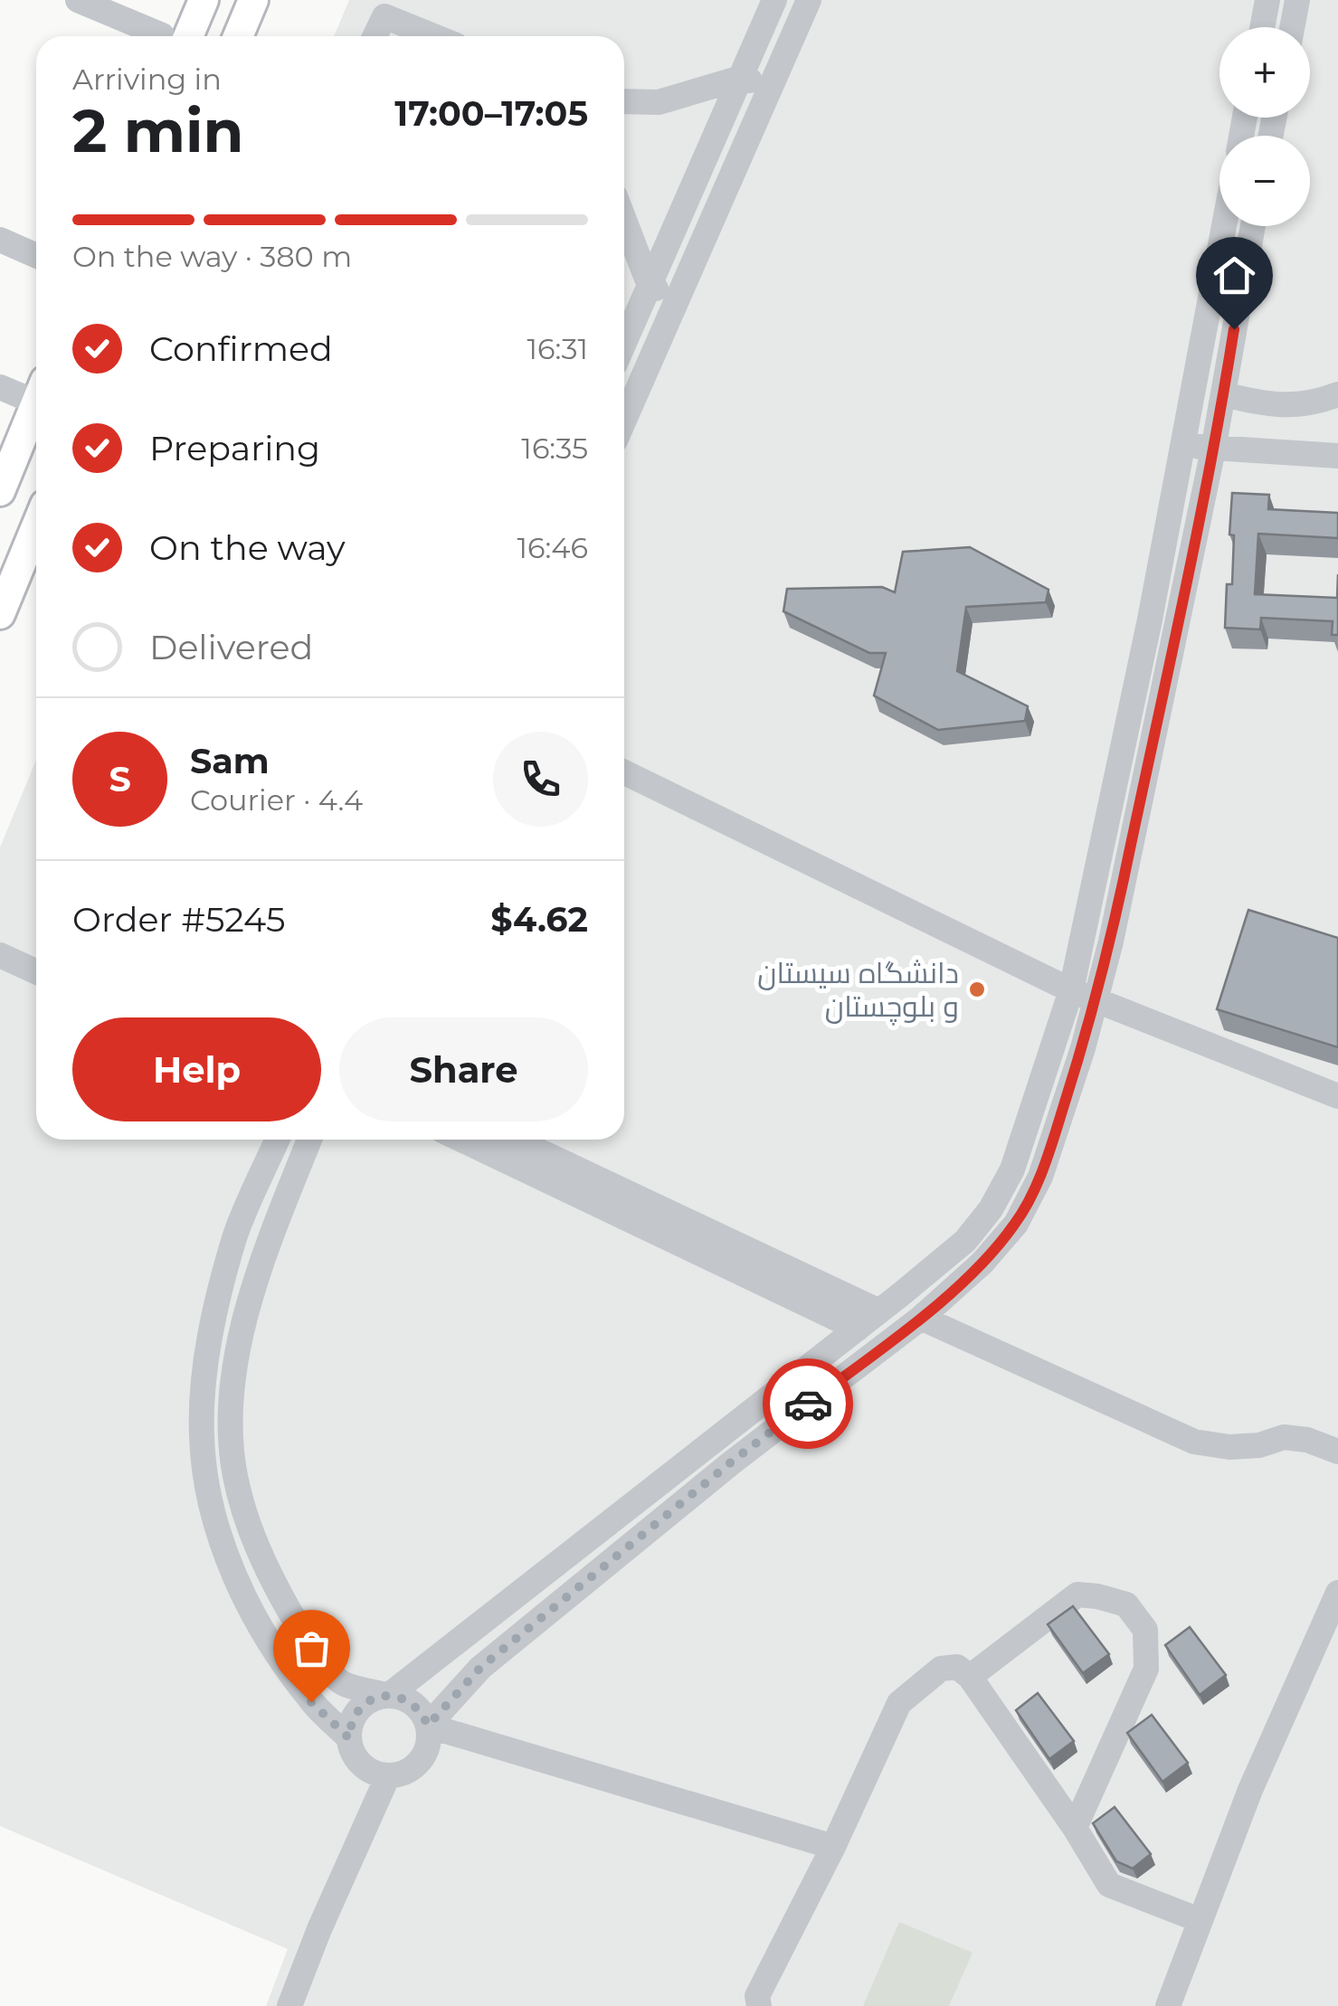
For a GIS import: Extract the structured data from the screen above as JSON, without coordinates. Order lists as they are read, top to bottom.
{
  "places": ["دانشگاه سیستان و بلوچستان"],
  "page": {
    "map_buttons": ["+", "−"],
    "heading": ["2 min", "Arriving in", "17:00–17:05"],
    "panel": [
      "Sam",
      "Courier · 4.4",
      "Order #5245",
      "$4.62"
    ],
    "bar": "On the way · 380 m",
    "list": [
      ["Confirmed", "16:31"],
      ["Preparing", "16:35"],
      ["On the way", "16:46"],
      "Delivered"
    ],
    "round": "S",
    "buttons": ["Help", "Share"]
  }
}
